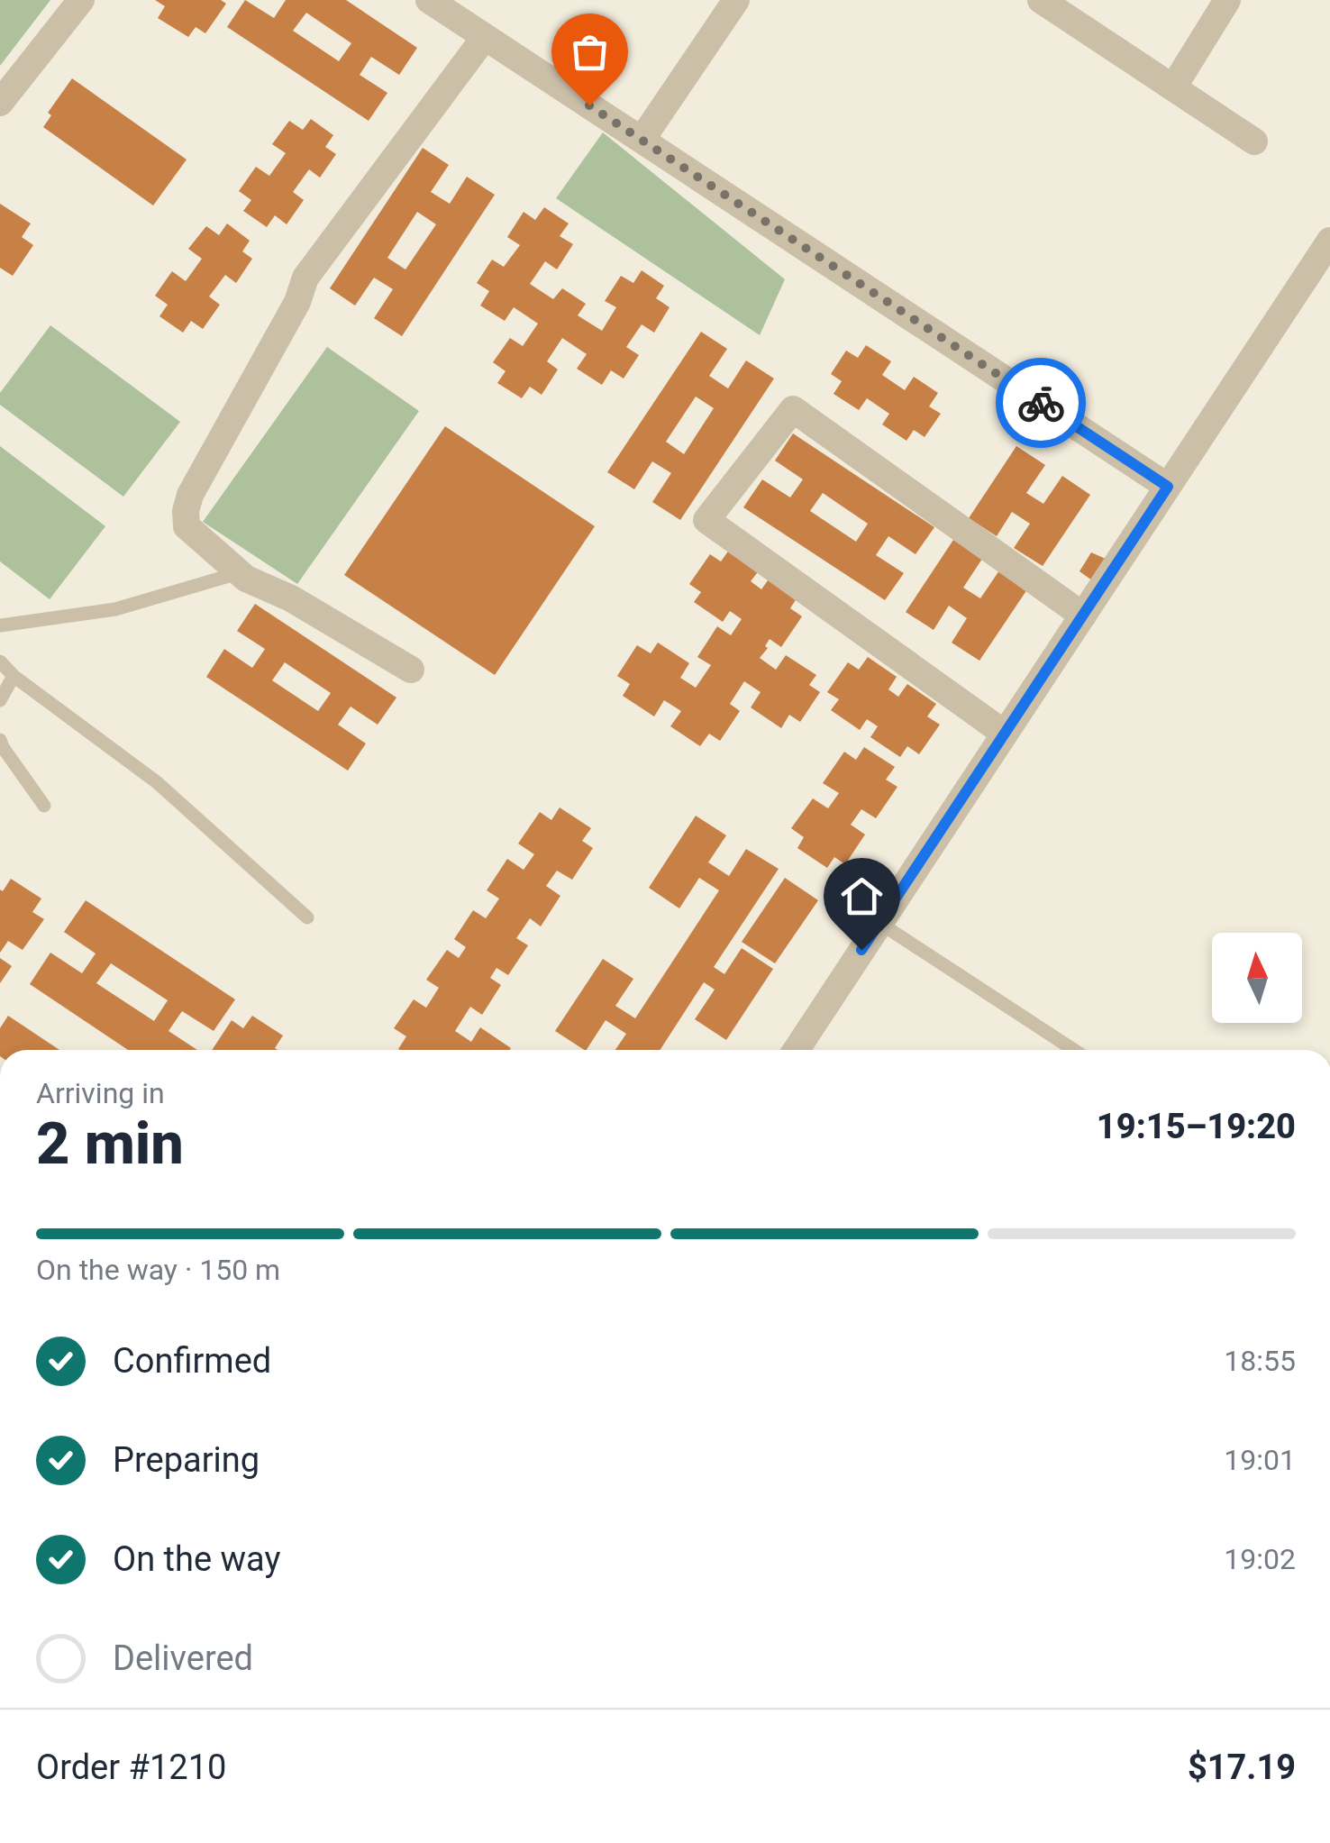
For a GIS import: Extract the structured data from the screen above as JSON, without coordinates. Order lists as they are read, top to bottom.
{
  "north": "top",
  "page": {
    "heading": ["2 min", "Arriving in", "19:15–19:20"],
    "panel": ["Order #1210", "$17.19"],
    "bar": "On the way · 150 m",
    "list": [
      ["Confirmed", "18:55"],
      ["Preparing", "19:01"],
      ["On the way", "19:02"],
      "Delivered"
    ]
  }
}
